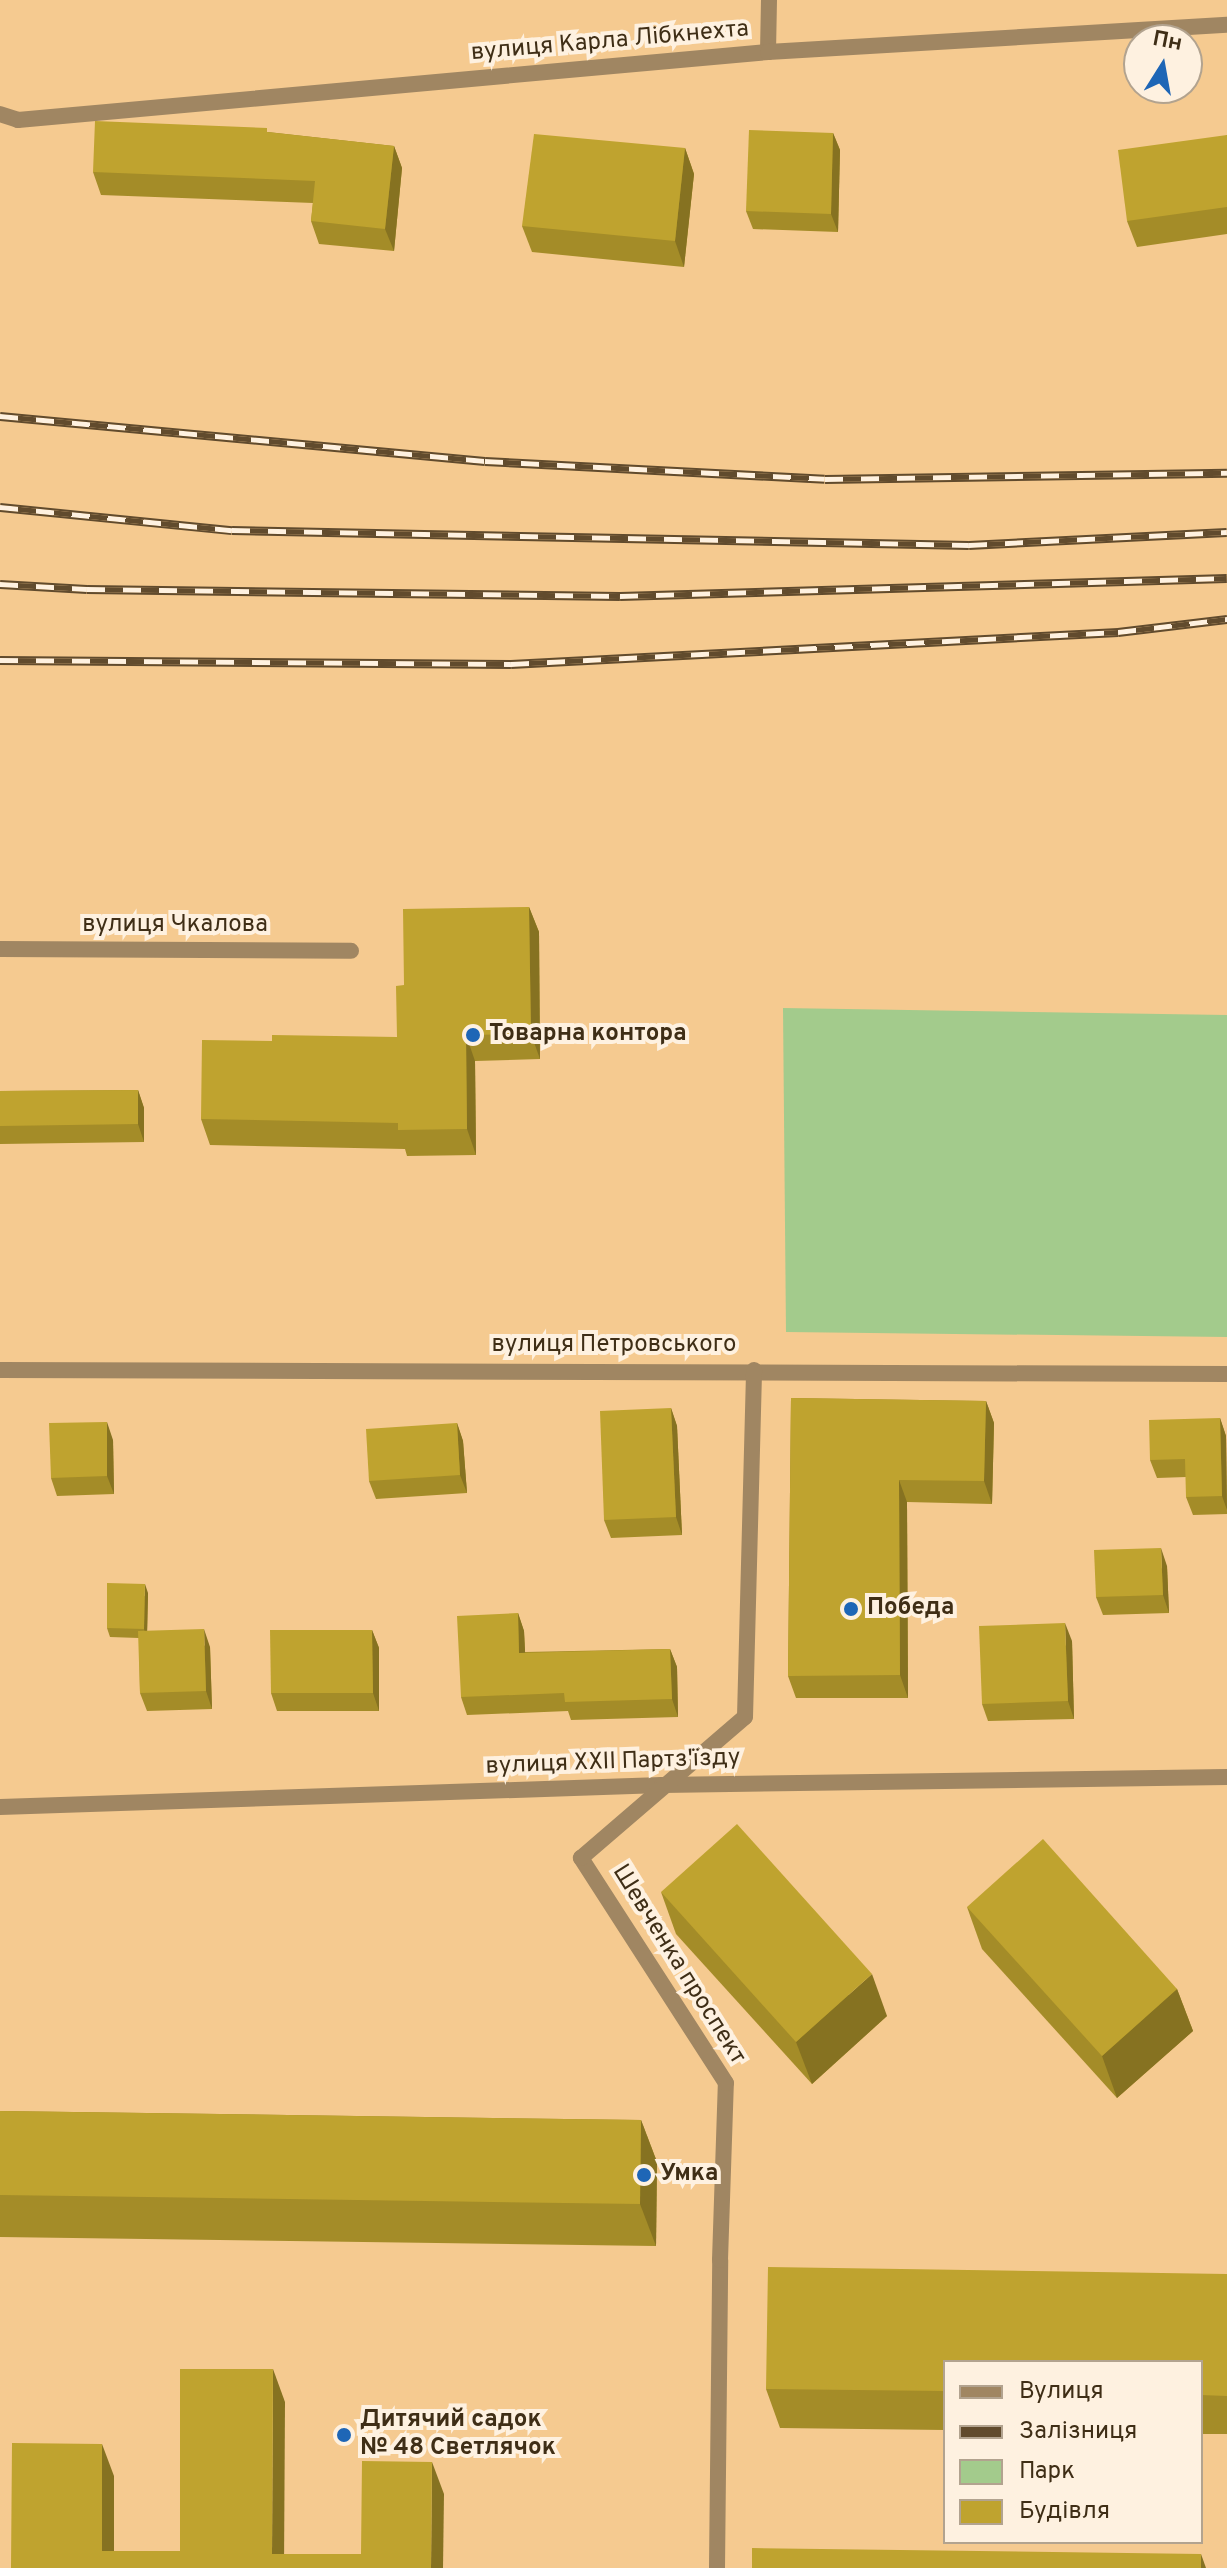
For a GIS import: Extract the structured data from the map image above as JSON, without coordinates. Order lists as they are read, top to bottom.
{
  "streets": {
    "street": [
      "вулиця Карла Лібкнехта",
      "вулиця Чкалова",
      "вулиця Петровського",
      "вулиця XXII Партз'їзду",
      "Шевченка проспект"
    ]
  },
  "crossings": [
    ["вулиця Петровського", "Шевченка проспект"],
    ["вулиця XXII Партз'їзду", "Шевченка проспект"]
  ],
  "places": [
    "Товарна контора",
    "Победа",
    "Умка",
    "Дитячий садок № 48 Светлячок"
  ],
  "legend": [
    "Вулиця",
    "Залізниця",
    "Парк",
    "Будівля"
  ],
  "north": "top"
}
